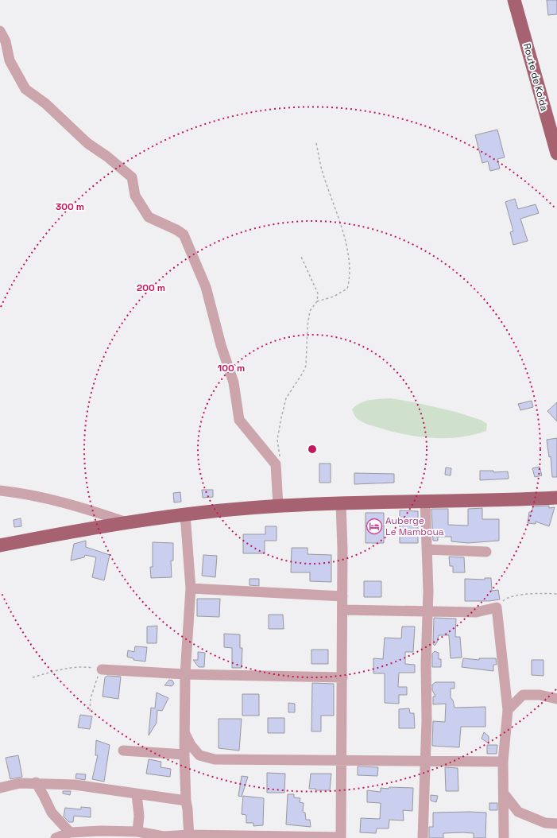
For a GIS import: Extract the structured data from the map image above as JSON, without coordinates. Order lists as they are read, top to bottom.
{
  "streets": {
    "main road": ["Route de Kolda"]
  },
  "places": {
    "hotel": ["Auberge Le Mamboua"]
  },
  "rings": ["300 m", "200 m", "100 m"]
}
